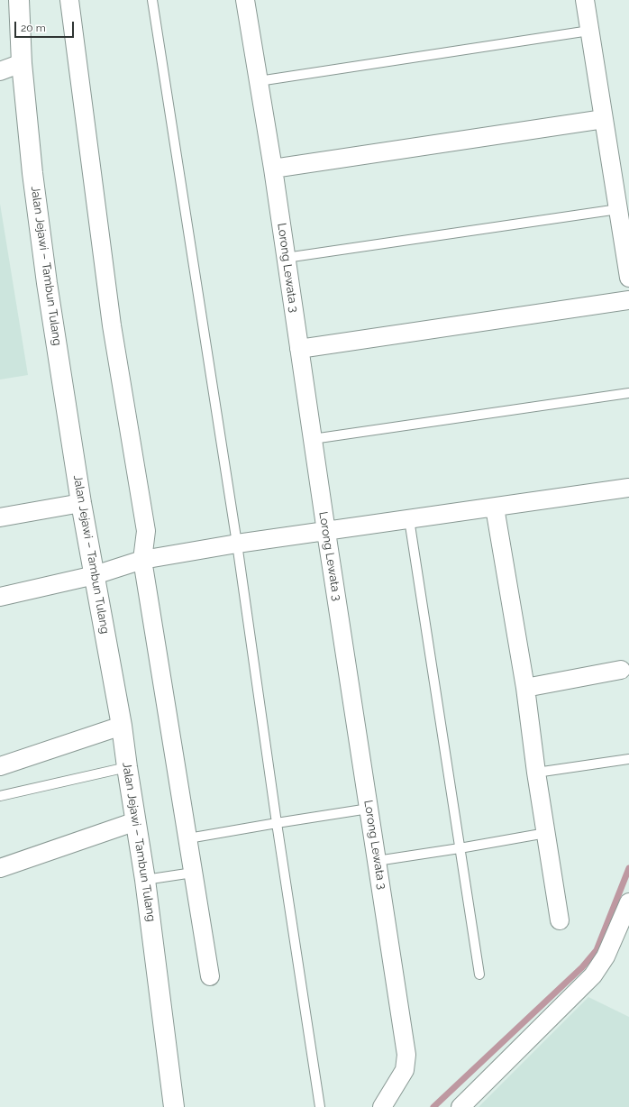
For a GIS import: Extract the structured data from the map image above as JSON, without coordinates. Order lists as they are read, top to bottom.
{
  "streets": {
    "street": ["Jalan Jejawi – Tambun Tulang", "Lorong Lewata 3"]
  },
  "scale_bar": "20 m"
}
